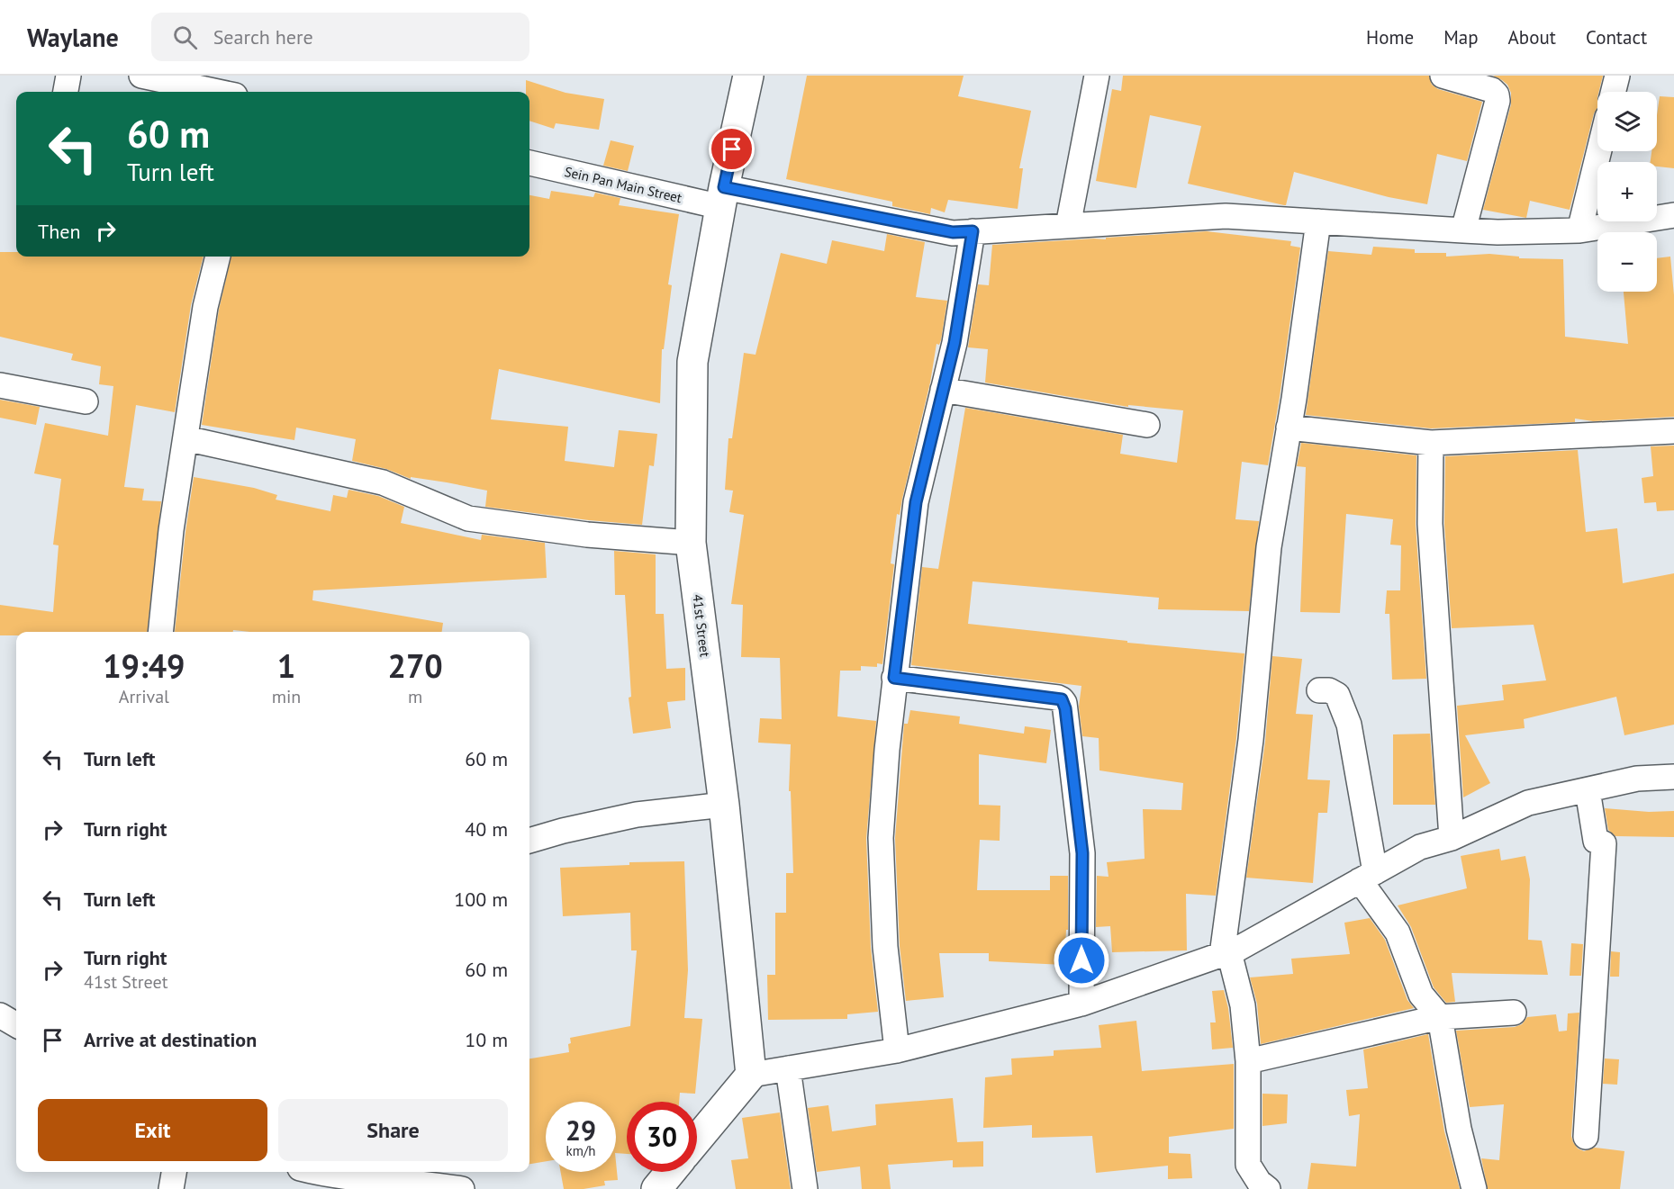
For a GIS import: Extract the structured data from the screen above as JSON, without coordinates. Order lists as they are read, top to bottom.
{
  "streets": {
    "main road": ["41st Street"],
    "street": ["Sein Pan Main Street"]
  },
  "crossings": [
    ["Sein Pan Main Street", "41st Street"]
  ],
  "page": {
    "header": "Waylane",
    "search": "Search here",
    "nav": [
      "Home",
      "Map",
      "About",
      "Contact"
    ],
    "map_buttons": ["+", "−"],
    "turn": ["60 m", "Turn left"],
    "then": "Then",
    "eta": [
      "19:49",
      "Arrival",
      "1",
      "min",
      "270",
      "m"
    ],
    "list": [
      {
        "name": "Turn left",
        "value": "60 m"
      },
      {
        "name": "Turn right",
        "value": "40 m"
      },
      {
        "name": "Turn left",
        "value": "100 m"
      },
      {
        "name": "Turn right",
        "note": "41st Street",
        "value": "60 m"
      },
      {
        "name": "Arrive at destination",
        "value": "10 m"
      }
    ],
    "buttons": ["Exit", "Share"],
    "speed": "29 km/h",
    "limit": "30"
  }
}
